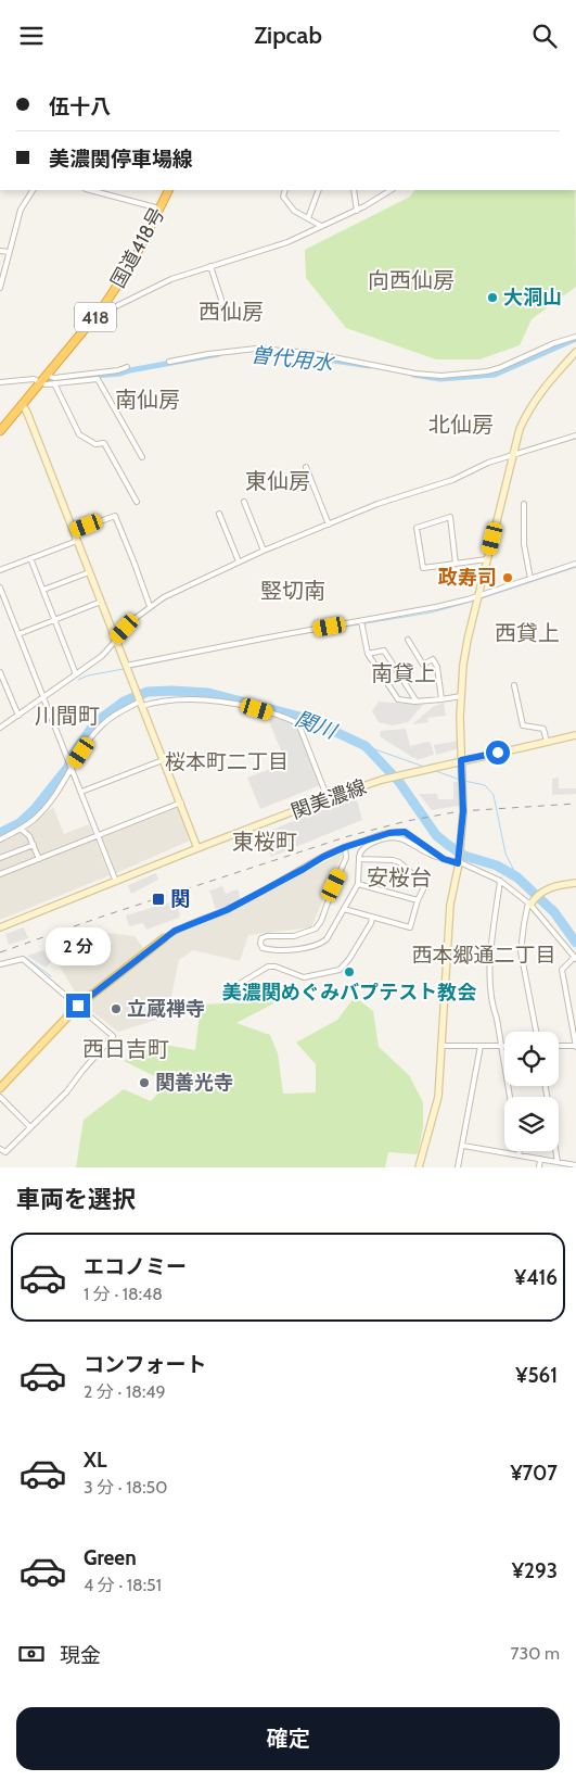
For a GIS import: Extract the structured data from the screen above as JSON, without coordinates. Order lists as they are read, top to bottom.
{
  "streets": {
    "highway": ["国道418号", "418"],
    "street": ["関美濃線"]
  },
  "districts": [
    "向西仙房",
    "西仙房",
    "南仙房",
    "北仙房",
    "東仙房",
    "竪切南",
    "西貸上",
    "南貸上",
    "川間町",
    "桜本町二丁目",
    "東桜町",
    "安桜台",
    "西本郷通二丁目",
    "西日吉町"
  ],
  "water": ["曽代用水", "関川"],
  "places": {
    "other": [
      "大洞山",
      "政寿司",
      "美濃関めぐみバプテスト教会",
      "立蔵禅寺",
      "関善光寺"
    ],
    "transit": ["関"]
  },
  "page": {
    "header": "Zipcab",
    "banner": ["伍十八", "美濃関停車場線"],
    "bubble": "2 分",
    "heading": "車両を選択",
    "list": [
      {
        "name": "エコノミー",
        "note": "1 分 · 18:48",
        "value": "¥416"
      },
      {
        "name": "コンフォート",
        "note": "2 分 · 18:49",
        "value": "¥561"
      },
      {
        "name": "XL",
        "note": "3 分 · 18:50",
        "value": "¥707"
      },
      {
        "name": "Green",
        "note": "4 分 · 18:51",
        "value": "¥293"
      }
    ],
    "pay": ["現金", "730 m"],
    "buttons": "確定"
  }
}
